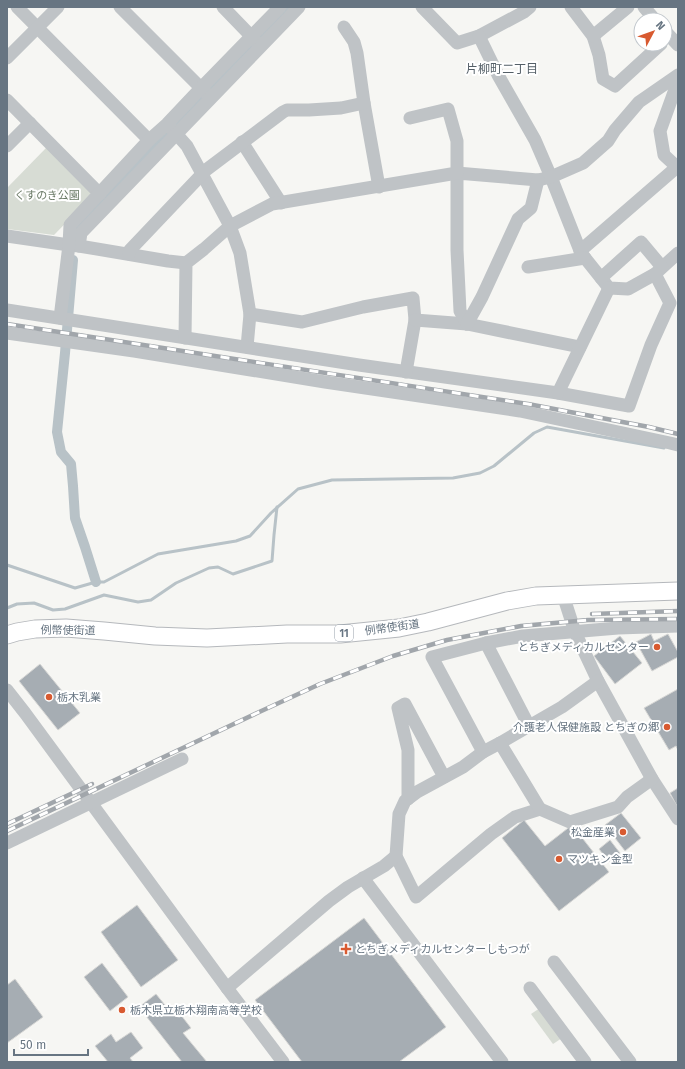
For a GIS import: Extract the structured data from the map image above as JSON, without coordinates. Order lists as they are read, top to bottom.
{
  "streets": {
    "main road": ["例幣使街道", "11"]
  },
  "districts": ["片柳町二丁目"],
  "parks": ["くすのき公園"],
  "places": {
    "other": [
      "とちぎメディカルセンター",
      "栃木乳業",
      "介護老人保健施設 とちぎの郷",
      "松金産業",
      "マツキン金型",
      "栃木県立栃木翔南高等学校"
    ],
    "health": ["とちぎメディカルセンターしもつが"]
  },
  "scale_bar": "50 m",
  "north": "top right"
}
